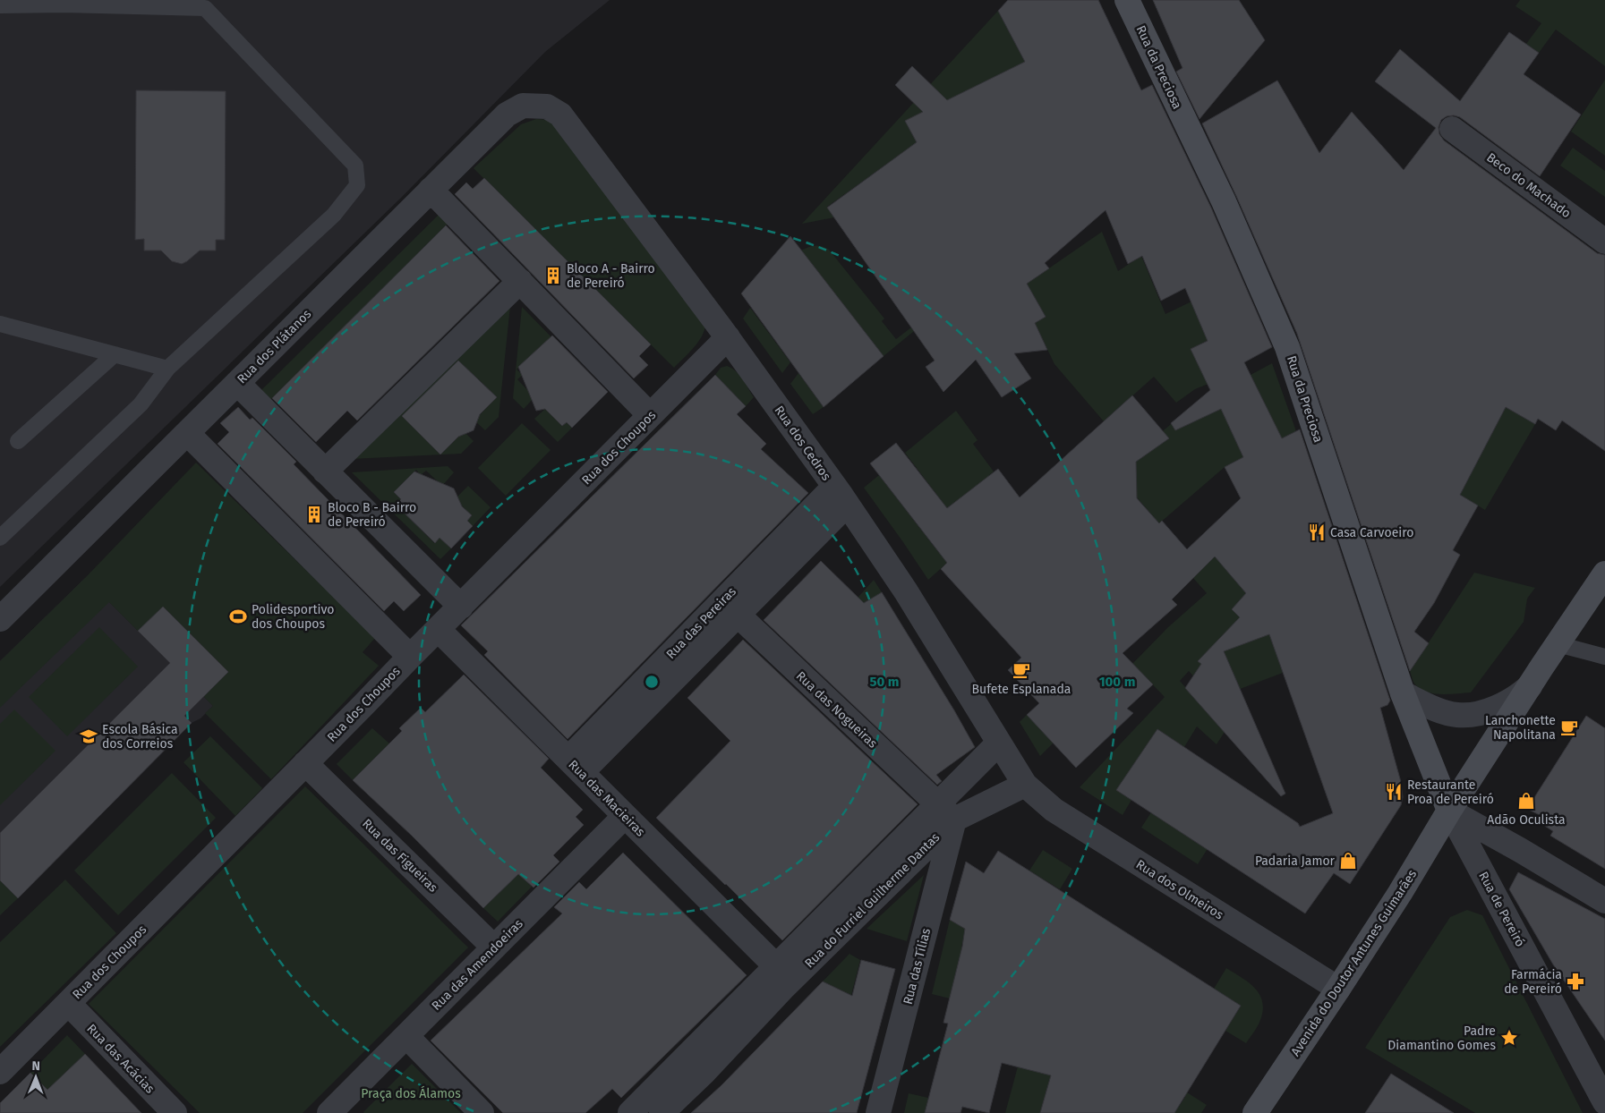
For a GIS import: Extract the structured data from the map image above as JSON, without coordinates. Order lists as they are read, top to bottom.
{
  "streets": {
    "street": [
      "Rua da Preciosa",
      "Beco do Machado",
      "Rua dos Plátanos",
      "Rua dos Cedros",
      "Rua dos Choupos",
      "Rua das Pereiras",
      "Rua das Nogueiras",
      "Rua das Macieiras",
      "Rua das Figueiras",
      "Rua dos Olmeiros",
      "Rua do Furriel Guilherme Dantas",
      "Rua de Pereiró",
      "Avenida do Doutor Antunes Guimarães",
      "Rua das Amendoeiras",
      "Rua das Tílias",
      "Rua das Acácias"
    ]
  },
  "crossings": [
    ["Rua da Preciosa", "Rua de Pereiró"],
    ["Rua da Preciosa", "Avenida do Doutor Antunes Guimarães"],
    ["Rua dos Plátanos", "Rua dos Cedros"],
    ["Rua dos Cedros", "Rua dos Choupos"],
    ["Rua dos Cedros", "Rua das Pereiras"],
    ["Rua dos Cedros", "Rua dos Olmeiros"],
    ["Rua dos Cedros", "Rua do Furriel Guilherme Dantas"],
    ["Rua dos Choupos", "Rua das Macieiras"],
    ["Rua dos Choupos", "Rua das Figueiras"],
    ["Rua dos Choupos", "Rua das Acácias"],
    ["Rua das Pereiras", "Rua das Nogueiras"],
    ["Rua das Pereiras", "Rua das Macieiras"],
    ["Rua das Nogueiras", "Rua do Furriel Guilherme Dantas"],
    ["Rua das Nogueiras", "Rua das Tílias"],
    ["Rua das Macieiras", "Rua do Furriel Guilherme Dantas"],
    ["Rua das Macieiras", "Rua das Amendoeiras"],
    ["Rua das Figueiras", "Rua das Amendoeiras"],
    ["Rua dos Olmeiros", "Rua do Furriel Guilherme Dantas"],
    ["Rua dos Olmeiros", "Avenida do Doutor Antunes Guimarães"],
    ["Rua do Furriel Guilherme Dantas", "Rua das Tílias"],
    ["Rua de Pereiró", "Avenida do Doutor Antunes Guimarães"]
  ],
  "parks": ["Praça dos Álamos"],
  "places": {
    "building": ["Bloco A - Bairro de Pereiró", "Bloco B - Bairro de Pereiró"],
    "restaurant": ["Casa Carvoeiro", "Restaurante Proa de Pereiró"],
    "sports": ["Polidesportivo dos Choupos"],
    "cafe": ["Bufete Esplanada", "Lanchonette Napolitana"],
    "school or university": ["Escola Básica dos Correios"],
    "shop": ["Adão Oculista", "Padaria Jamor"],
    "pharmacy": ["Farmácia de Pereiró"],
    "place": ["Padre Diamantino Gomes"]
  },
  "north": "top",
  "rings": ["50 m", "100 m"]
}
